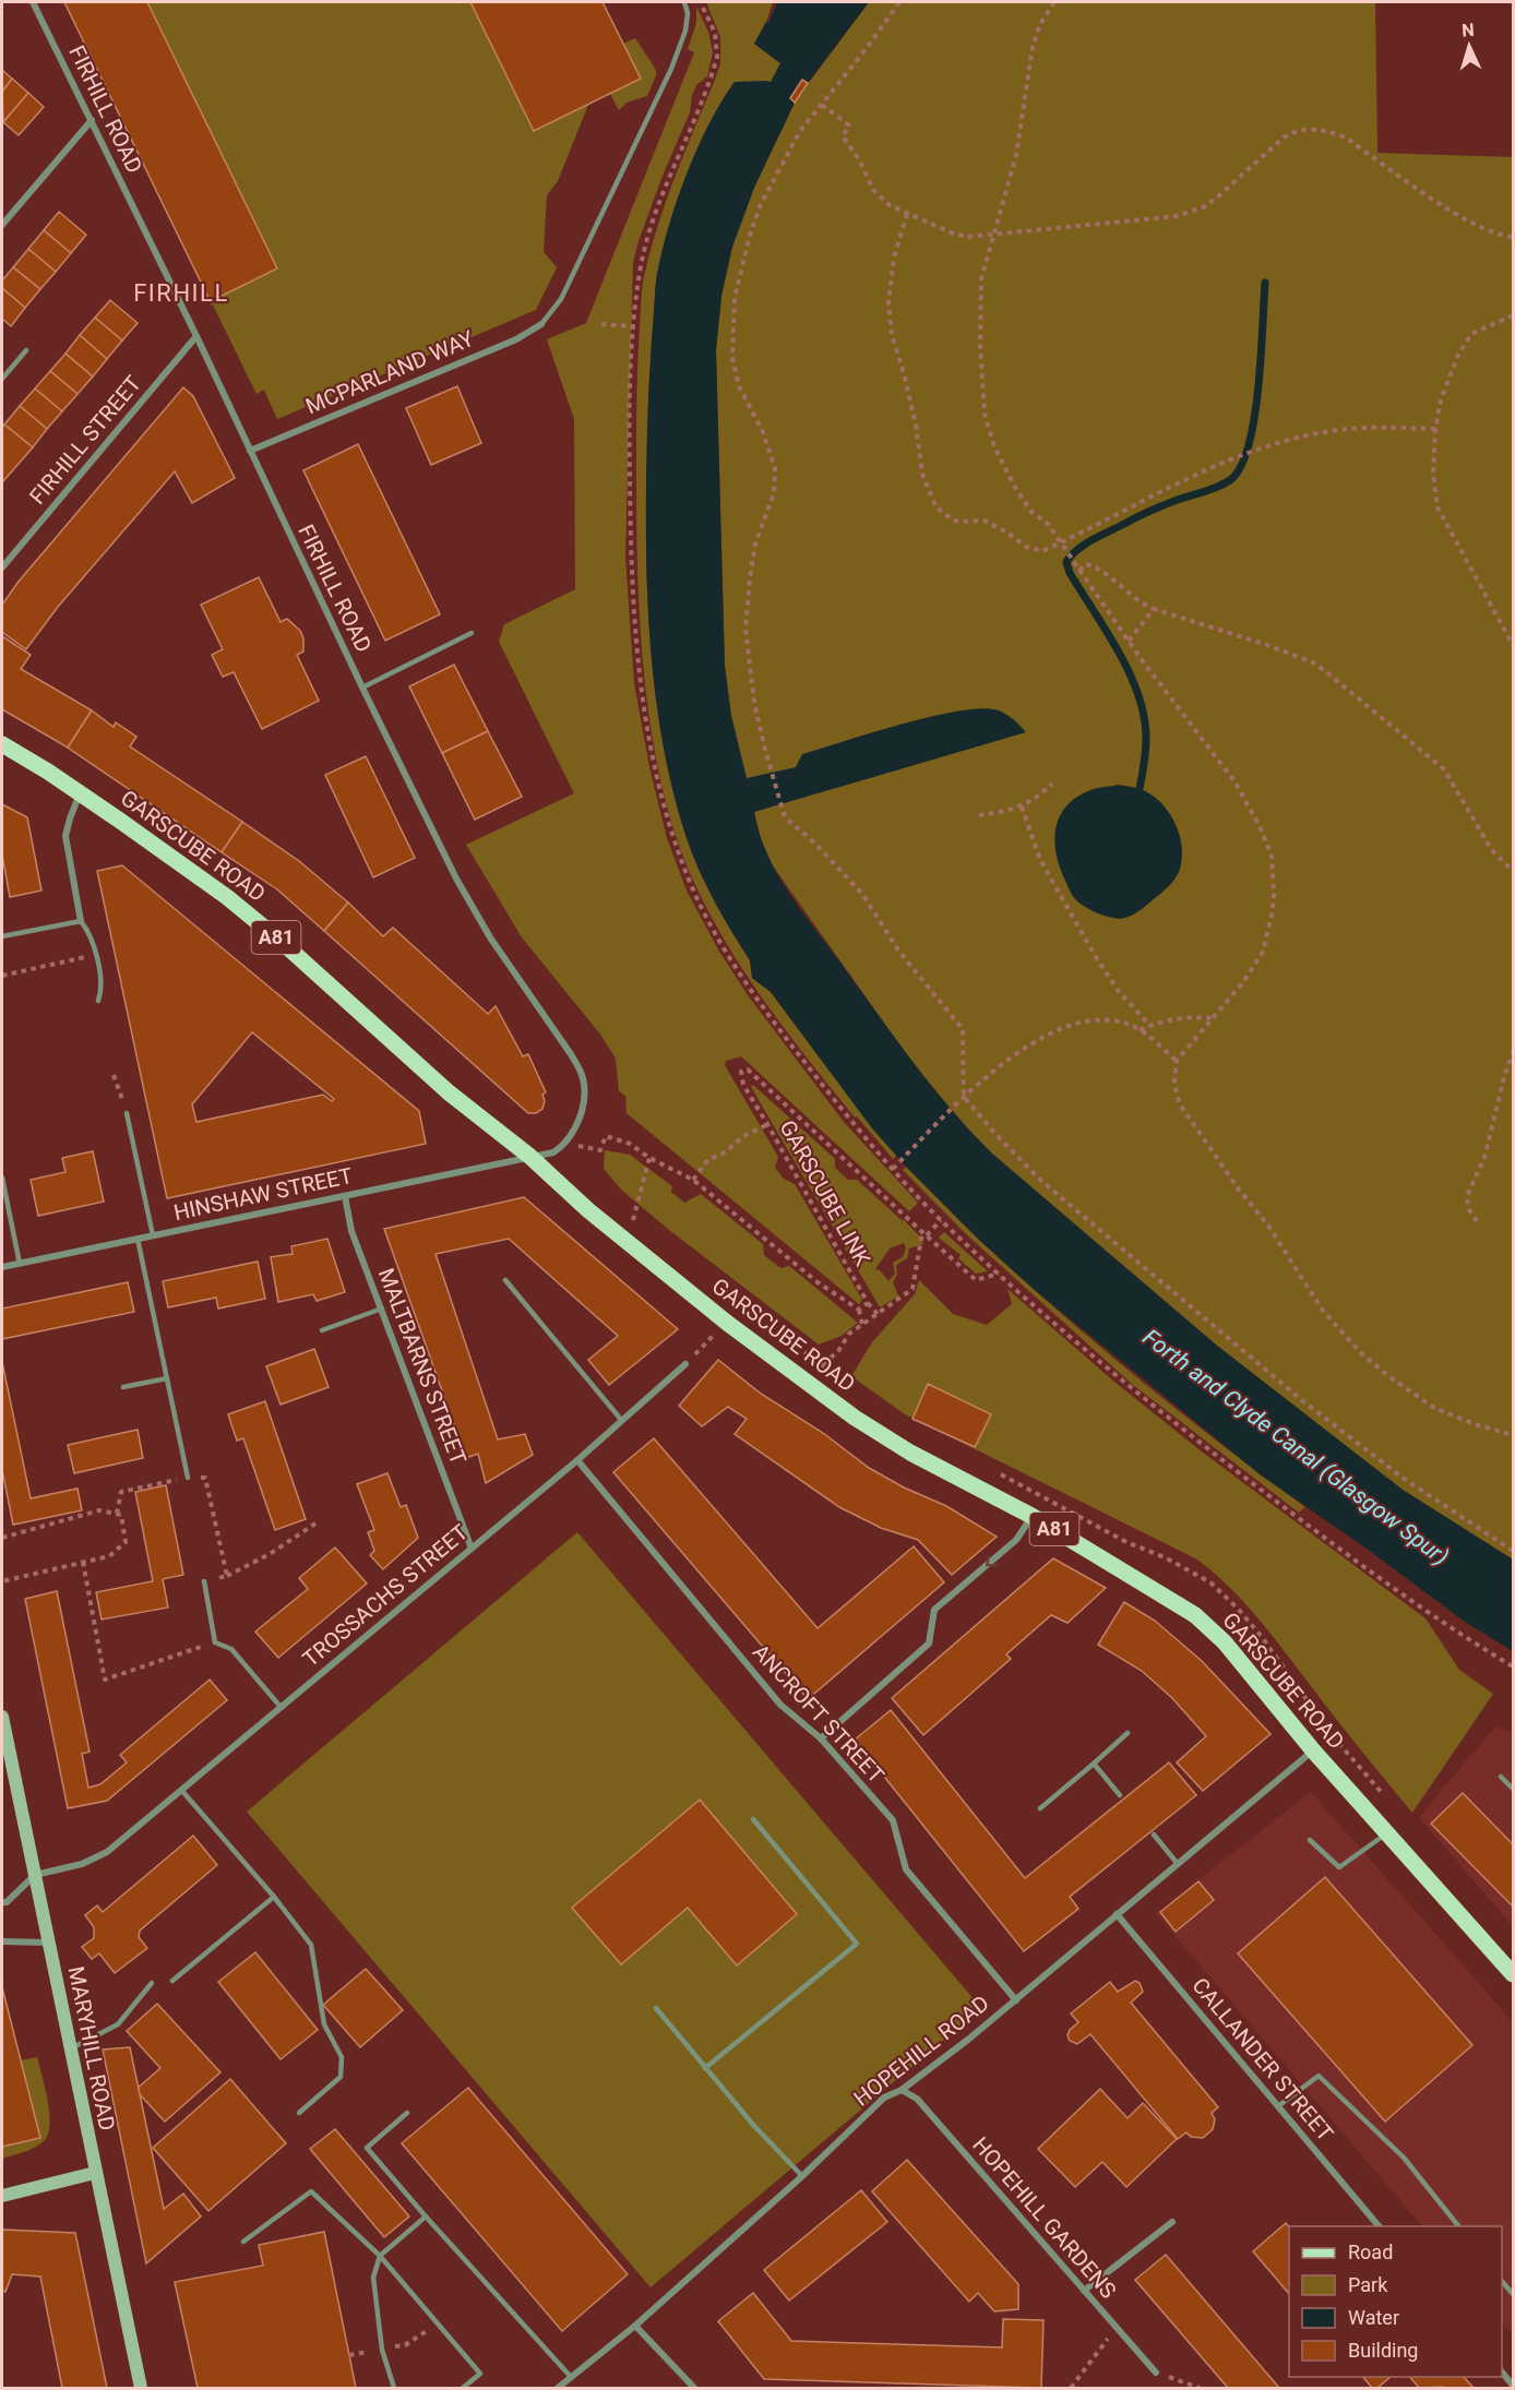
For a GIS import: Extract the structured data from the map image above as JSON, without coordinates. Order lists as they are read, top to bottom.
{
  "streets": {
    "main road": ["GARSCUBE ROAD", "A81"],
    "street": [
      "FIRHILL ROAD",
      "MCPARLAND WAY",
      "FIRHILL STREET",
      "HINSHAW STREET",
      "MALTBARNS STREET",
      "TROSSACHS STREET",
      "ANCROFT STREET",
      "MARYHILL ROAD",
      "HOPEHILL ROAD",
      "CALLANDER STREET",
      "HOPEHILL GARDENS"
    ],
    "path": ["GARSCUBE LINK"]
  },
  "crossings": [
    ["FIRHILL ROAD", "MCPARLAND WAY"],
    ["FIRHILL ROAD", "FIRHILL STREET"],
    ["FIRHILL ROAD", "GARSCUBE LINK"],
    ["GARSCUBE ROAD", "HINSHAW STREET"],
    ["GARSCUBE ROAD", "HOPEHILL ROAD"],
    ["HINSHAW STREET", "MALTBARNS STREET"],
    ["MALTBARNS STREET", "TROSSACHS STREET"],
    ["TROSSACHS STREET", "ANCROFT STREET"],
    ["TROSSACHS STREET", "MARYHILL ROAD"],
    ["ANCROFT STREET", "HOPEHILL ROAD"],
    ["HOPEHILL ROAD", "CALLANDER STREET"],
    ["HOPEHILL ROAD", "HOPEHILL GARDENS"]
  ],
  "districts": ["FIRHILL"],
  "water": ["Forth and Clyde Canal (Glasgow Spur)"],
  "legend": [
    "Road",
    "Park",
    "Water",
    "Building"
  ],
  "north": "top"
}
